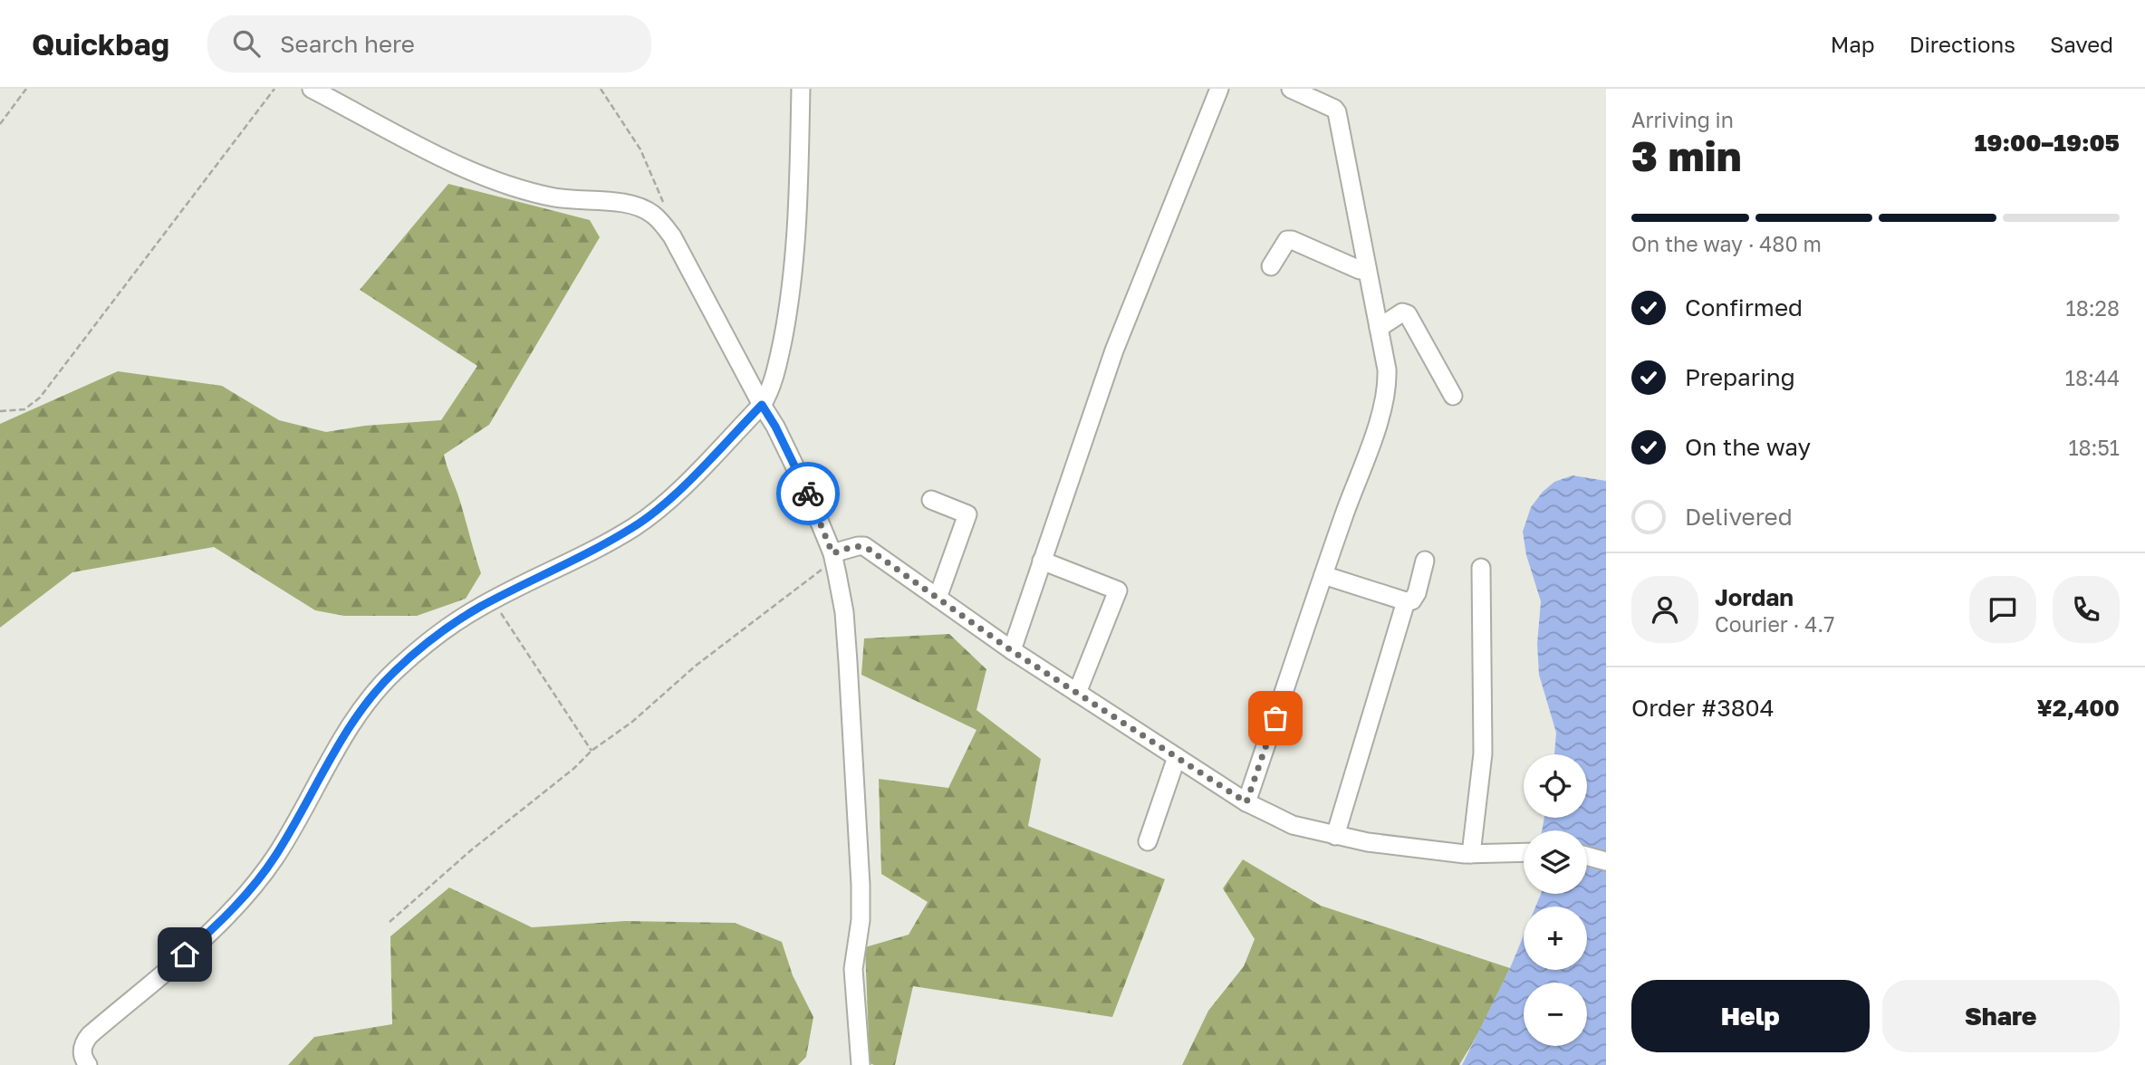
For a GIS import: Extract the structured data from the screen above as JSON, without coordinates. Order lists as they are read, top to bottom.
{
  "page": {
    "header": "Quickbag",
    "search": "Search here",
    "nav": ["Map", "Directions", "Saved"],
    "heading": ["3 min", "Arriving in", "19:00–19:05"],
    "panel": [
      "Jordan",
      "Courier · 4.7",
      "Order #3804",
      "¥2,400"
    ],
    "bar": "On the way · 480 m",
    "list": [
      ["Confirmed", "18:28"],
      ["Preparing", "18:44"],
      ["On the way", "18:51"],
      "Delivered"
    ],
    "map_buttons": ["+", "−"],
    "buttons": ["Help", "Share"]
  }
}
